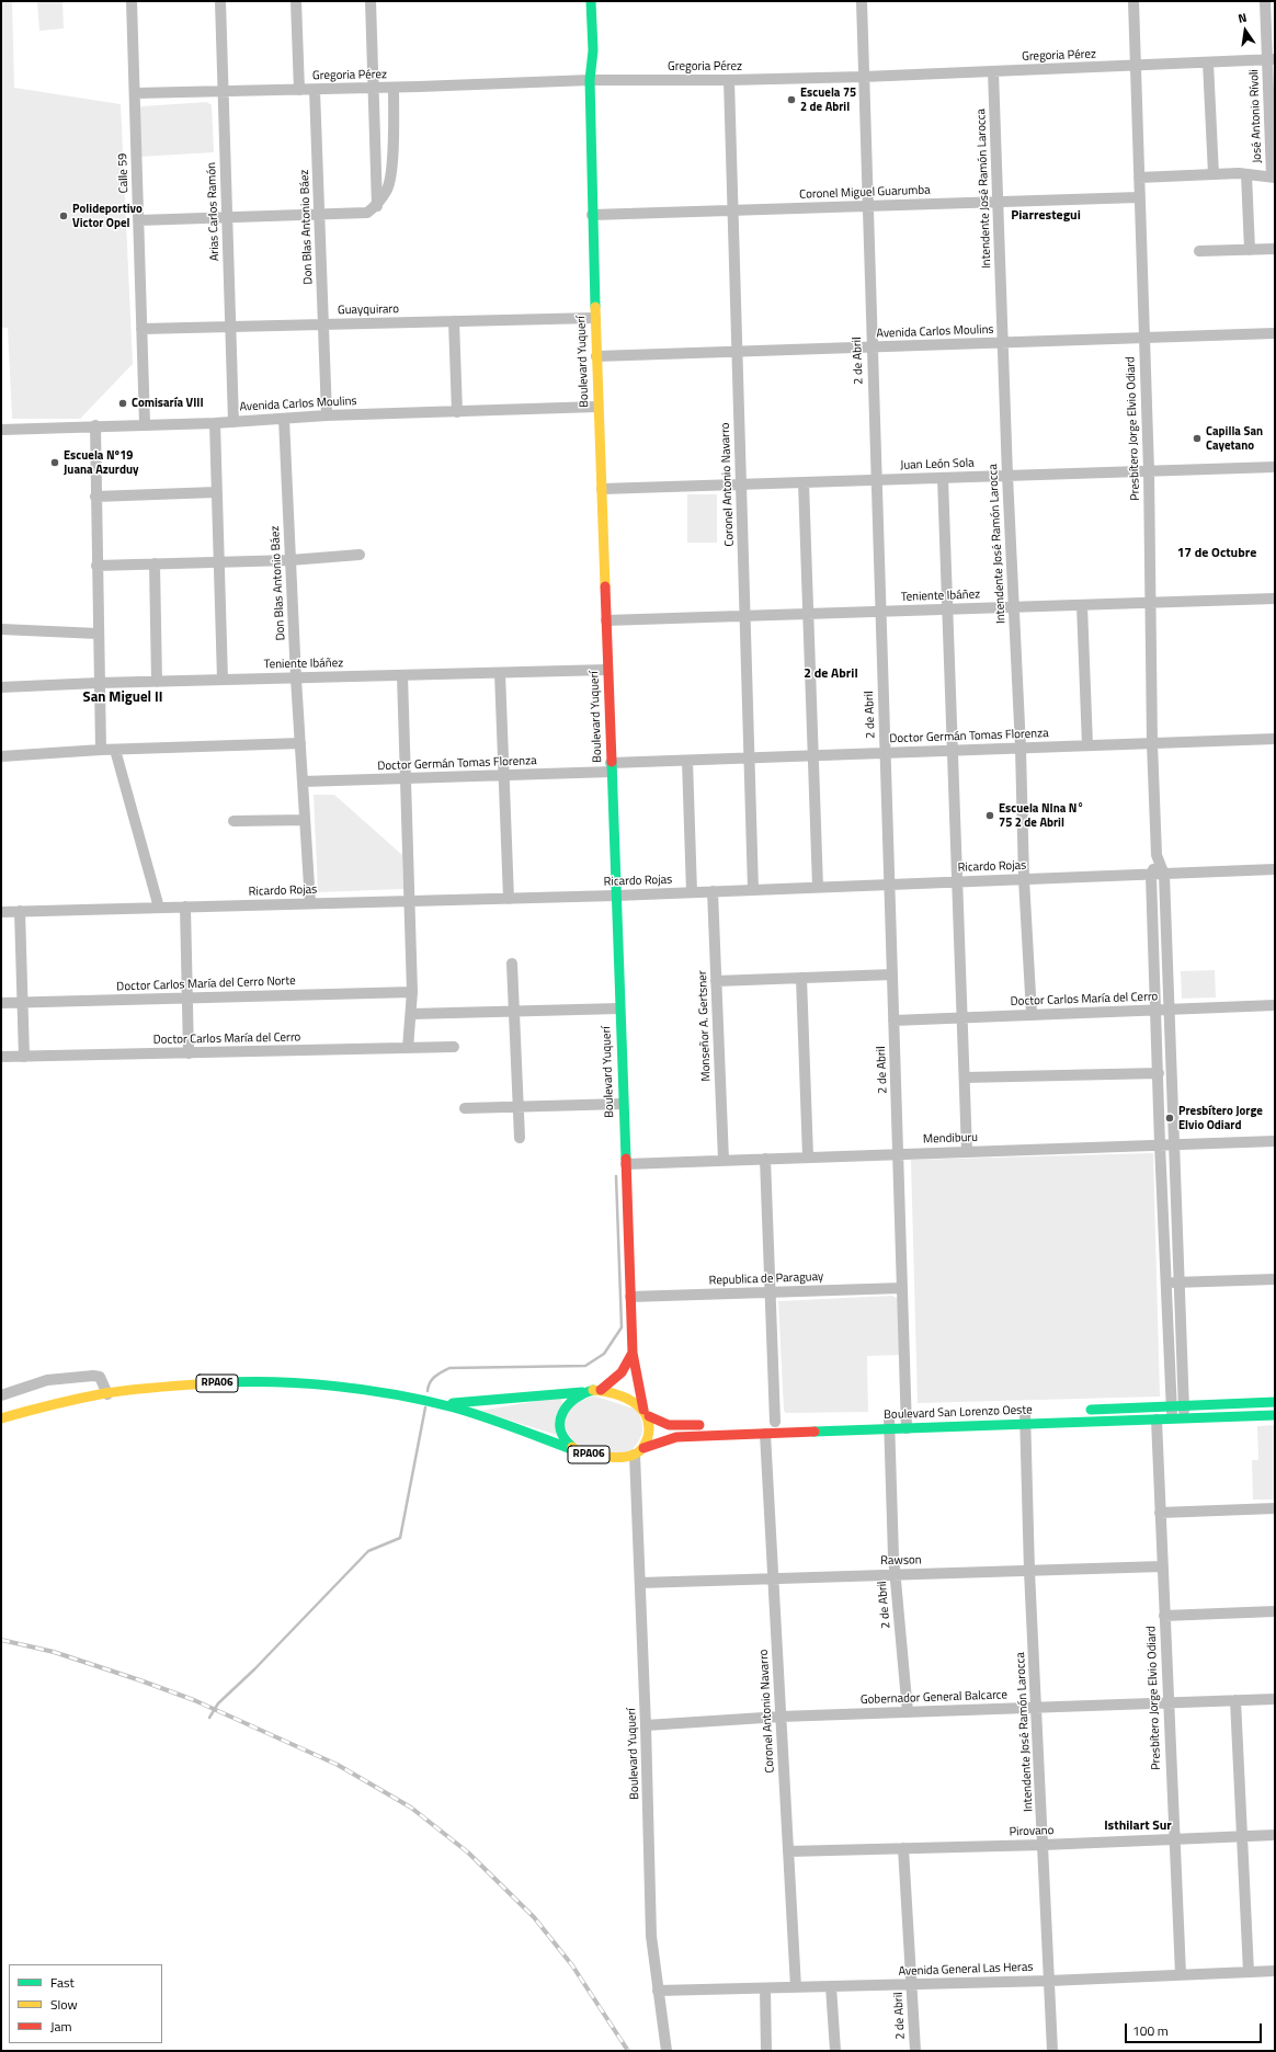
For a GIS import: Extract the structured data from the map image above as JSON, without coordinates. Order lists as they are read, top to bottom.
{
  "streets": {
    "main road": ["Boulevard Yuquerí", "RPA06", "Boulevard San Lorenzo Oeste"],
    "street": [
      "Gregoria Pérez",
      "José Antonio Rívoli",
      "Calle 59",
      "Intendente José Ramón Larocca",
      "Coronel Miguel Guarumba",
      "Arias Carlos Ramón",
      "Don Blas Antonio Báez",
      "Guayquiraro",
      "Avenida Carlos Moulins",
      "2 de Abril",
      "Presbítero Jorge Elvio Odiard",
      "Juan León Sola",
      "Coronel Antonio Navarro",
      "Teniente Ibáñez",
      "Doctor Germán Tomas Florenza",
      "Ricardo Rojas",
      "Doctor Carlos María del Cerro Norte",
      "Doctor Carlos María del Cerro",
      "Monseñor A. Gertsner",
      "Mendiburu",
      "Republica de Paraguay",
      "Rawson",
      "Gobernador General Balcarce",
      "Pirovano",
      "Avenida General Las Heras"
    ]
  },
  "crossings": [
    ["Gregoria Pérez", "José Antonio Rívoli"],
    ["Gregoria Pérez", "Calle 59"],
    ["Gregoria Pérez", "Intendente José Ramón Larocca"],
    ["Gregoria Pérez", "Arias Carlos Ramón"],
    ["Gregoria Pérez", "Don Blas Antonio Báez"],
    ["Gregoria Pérez", "2 de Abril"],
    ["Gregoria Pérez", "Boulevard Yuquerí"],
    ["Gregoria Pérez", "Presbítero Jorge Elvio Odiard"],
    ["Gregoria Pérez", "Coronel Antonio Navarro"],
    ["Calle 59", "Guayquiraro"],
    ["Calle 59", "Avenida Carlos Moulins"],
    ["Intendente José Ramón Larocca", "Coronel Miguel Guarumba"],
    ["Intendente José Ramón Larocca", "Avenida Carlos Moulins"],
    ["Intendente José Ramón Larocca", "Juan León Sola"],
    ["Intendente José Ramón Larocca", "Teniente Ibáñez"],
    ["Intendente José Ramón Larocca", "Doctor Germán Tomas Florenza"],
    ["Intendente José Ramón Larocca", "Ricardo Rojas"],
    ["Intendente José Ramón Larocca", "Doctor Carlos María del Cerro"],
    ["Intendente José Ramón Larocca", "Boulevard San Lorenzo Oeste"],
    ["Intendente José Ramón Larocca", "Rawson"],
    ["Intendente José Ramón Larocca", "Gobernador General Balcarce"],
    ["Intendente José Ramón Larocca", "Pirovano"],
    ["Intendente José Ramón Larocca", "Avenida General Las Heras"],
    ["Coronel Miguel Guarumba", "2 de Abril"],
    ["Coronel Miguel Guarumba", "Boulevard Yuquerí"],
    ["Coronel Miguel Guarumba", "Presbítero Jorge Elvio Odiard"],
    ["Coronel Miguel Guarumba", "Coronel Antonio Navarro"],
    ["Arias Carlos Ramón", "Guayquiraro"],
    ["Arias Carlos Ramón", "Avenida Carlos Moulins"],
    ["Don Blas Antonio Báez", "Guayquiraro"],
    ["Don Blas Antonio Báez", "Avenida Carlos Moulins"],
    ["Don Blas Antonio Báez", "Teniente Ibáñez"],
    ["Don Blas Antonio Báez", "Doctor Germán Tomas Florenza"],
    ["Don Blas Antonio Báez", "Ricardo Rojas"],
    ["Guayquiraro", "Boulevard Yuquerí"],
    ["Avenida Carlos Moulins", "2 de Abril"],
    ["Avenida Carlos Moulins", "Boulevard Yuquerí"],
    ["Avenida Carlos Moulins", "Presbítero Jorge Elvio Odiard"],
    ["Avenida Carlos Moulins", "Coronel Antonio Navarro"],
    ["2 de Abril", "Juan León Sola"],
    ["2 de Abril", "Teniente Ibáñez"],
    ["2 de Abril", "Doctor Germán Tomas Florenza"],
    ["2 de Abril", "Ricardo Rojas"],
    ["2 de Abril", "Doctor Carlos María del Cerro"],
    ["2 de Abril", "Mendiburu"],
    ["2 de Abril", "Republica de Paraguay"],
    ["2 de Abril", "Boulevard San Lorenzo Oeste"],
    ["2 de Abril", "Rawson"],
    ["2 de Abril", "Gobernador General Balcarce"],
    ["2 de Abril", "Pirovano"],
    ["2 de Abril", "Avenida General Las Heras"],
    ["Boulevard Yuquerí", "Juan León Sola"],
    ["Boulevard Yuquerí", "Teniente Ibáñez"],
    ["Boulevard Yuquerí", "Doctor Germán Tomas Florenza"],
    ["Boulevard Yuquerí", "Ricardo Rojas"],
    ["Boulevard Yuquerí", "Mendiburu"],
    ["Boulevard Yuquerí", "Republica de Paraguay"],
    ["Boulevard Yuquerí", "RPA06"],
    ["Boulevard Yuquerí", "Boulevard San Lorenzo Oeste"],
    ["Boulevard Yuquerí", "Rawson"],
    ["Boulevard Yuquerí", "Gobernador General Balcarce"],
    ["Boulevard Yuquerí", "Avenida General Las Heras"],
    ["Presbítero Jorge Elvio Odiard", "Juan León Sola"],
    ["Presbítero Jorge Elvio Odiard", "Teniente Ibáñez"],
    ["Presbítero Jorge Elvio Odiard", "Doctor Germán Tomas Florenza"],
    ["Presbítero Jorge Elvio Odiard", "Ricardo Rojas"],
    ["Presbítero Jorge Elvio Odiard", "Doctor Carlos María del Cerro"],
    ["Presbítero Jorge Elvio Odiard", "Mendiburu"],
    ["Presbítero Jorge Elvio Odiard", "Boulevard San Lorenzo Oeste"],
    ["Presbítero Jorge Elvio Odiard", "Rawson"],
    ["Presbítero Jorge Elvio Odiard", "Gobernador General Balcarce"],
    ["Presbítero Jorge Elvio Odiard", "Pirovano"],
    ["Presbítero Jorge Elvio Odiard", "Avenida General Las Heras"],
    ["Juan León Sola", "Coronel Antonio Navarro"],
    ["Coronel Antonio Navarro", "Teniente Ibáñez"],
    ["Coronel Antonio Navarro", "Doctor Germán Tomas Florenza"],
    ["Coronel Antonio Navarro", "Ricardo Rojas"],
    ["Coronel Antonio Navarro", "Boulevard San Lorenzo Oeste"],
    ["Coronel Antonio Navarro", "Rawson"],
    ["Coronel Antonio Navarro", "Gobernador General Balcarce"],
    ["Coronel Antonio Navarro", "Pirovano"],
    ["Coronel Antonio Navarro", "Avenida General Las Heras"],
    ["Ricardo Rojas", "Monseñor A. Gertsner"],
    ["Monseñor A. Gertsner", "Mendiburu"],
    ["RPA06", "Boulevard San Lorenzo Oeste"]
  ],
  "districts": [
    "Piarrestegui",
    "17 de Octubre",
    "2 de Abril",
    "San Miguel II",
    "Isthilart Sur"
  ],
  "places": [
    "Escuela 75 2 de Abril",
    "Polideportivo Victor Opel",
    "Comisaría VIII",
    "Capilla San Cayetano",
    "Escuela Nº19 Juana Azurduy",
    "Escuela NIna N° 75 2 de Abril",
    "Presbítero Jorge Elvio Odiard"
  ],
  "legend": ["Fast", "Slow", "Jam"],
  "scale_bar": "100 m",
  "north": "top"
}
